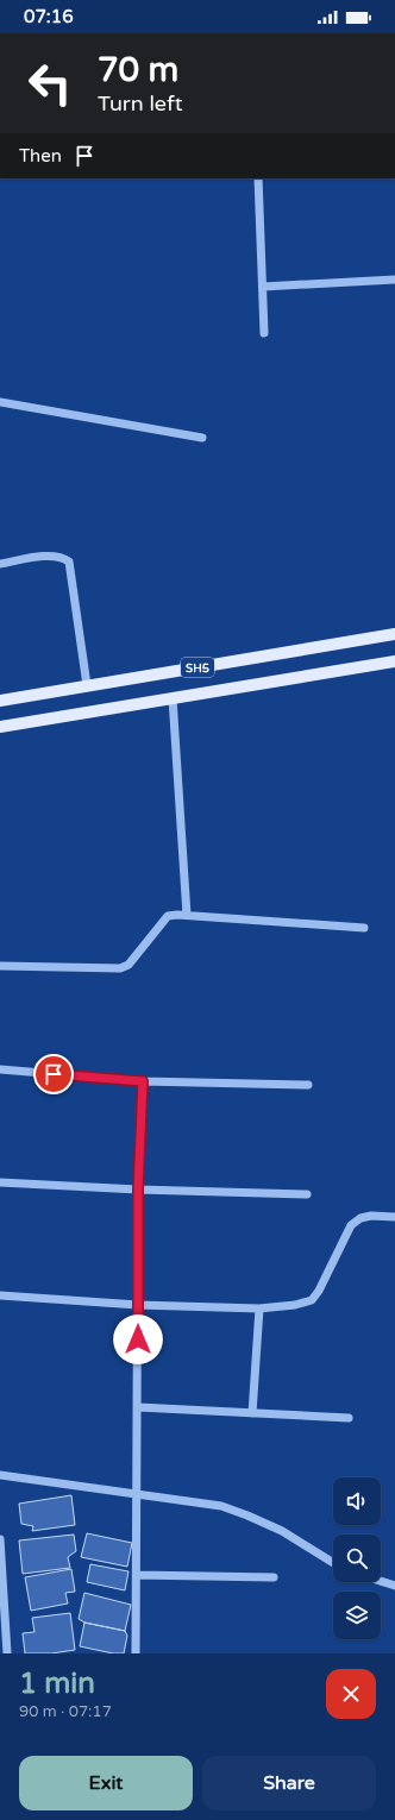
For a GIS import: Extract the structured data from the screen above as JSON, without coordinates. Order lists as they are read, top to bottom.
{
  "streets": {
    "main road": ["SH5"]
  },
  "page": {
    "status": "07:16",
    "turn": ["70 m", "Turn left"],
    "then": "Then",
    "heading": ["1 min", "90 m · 07:17"],
    "buttons": ["Exit", "Share"]
  }
}
